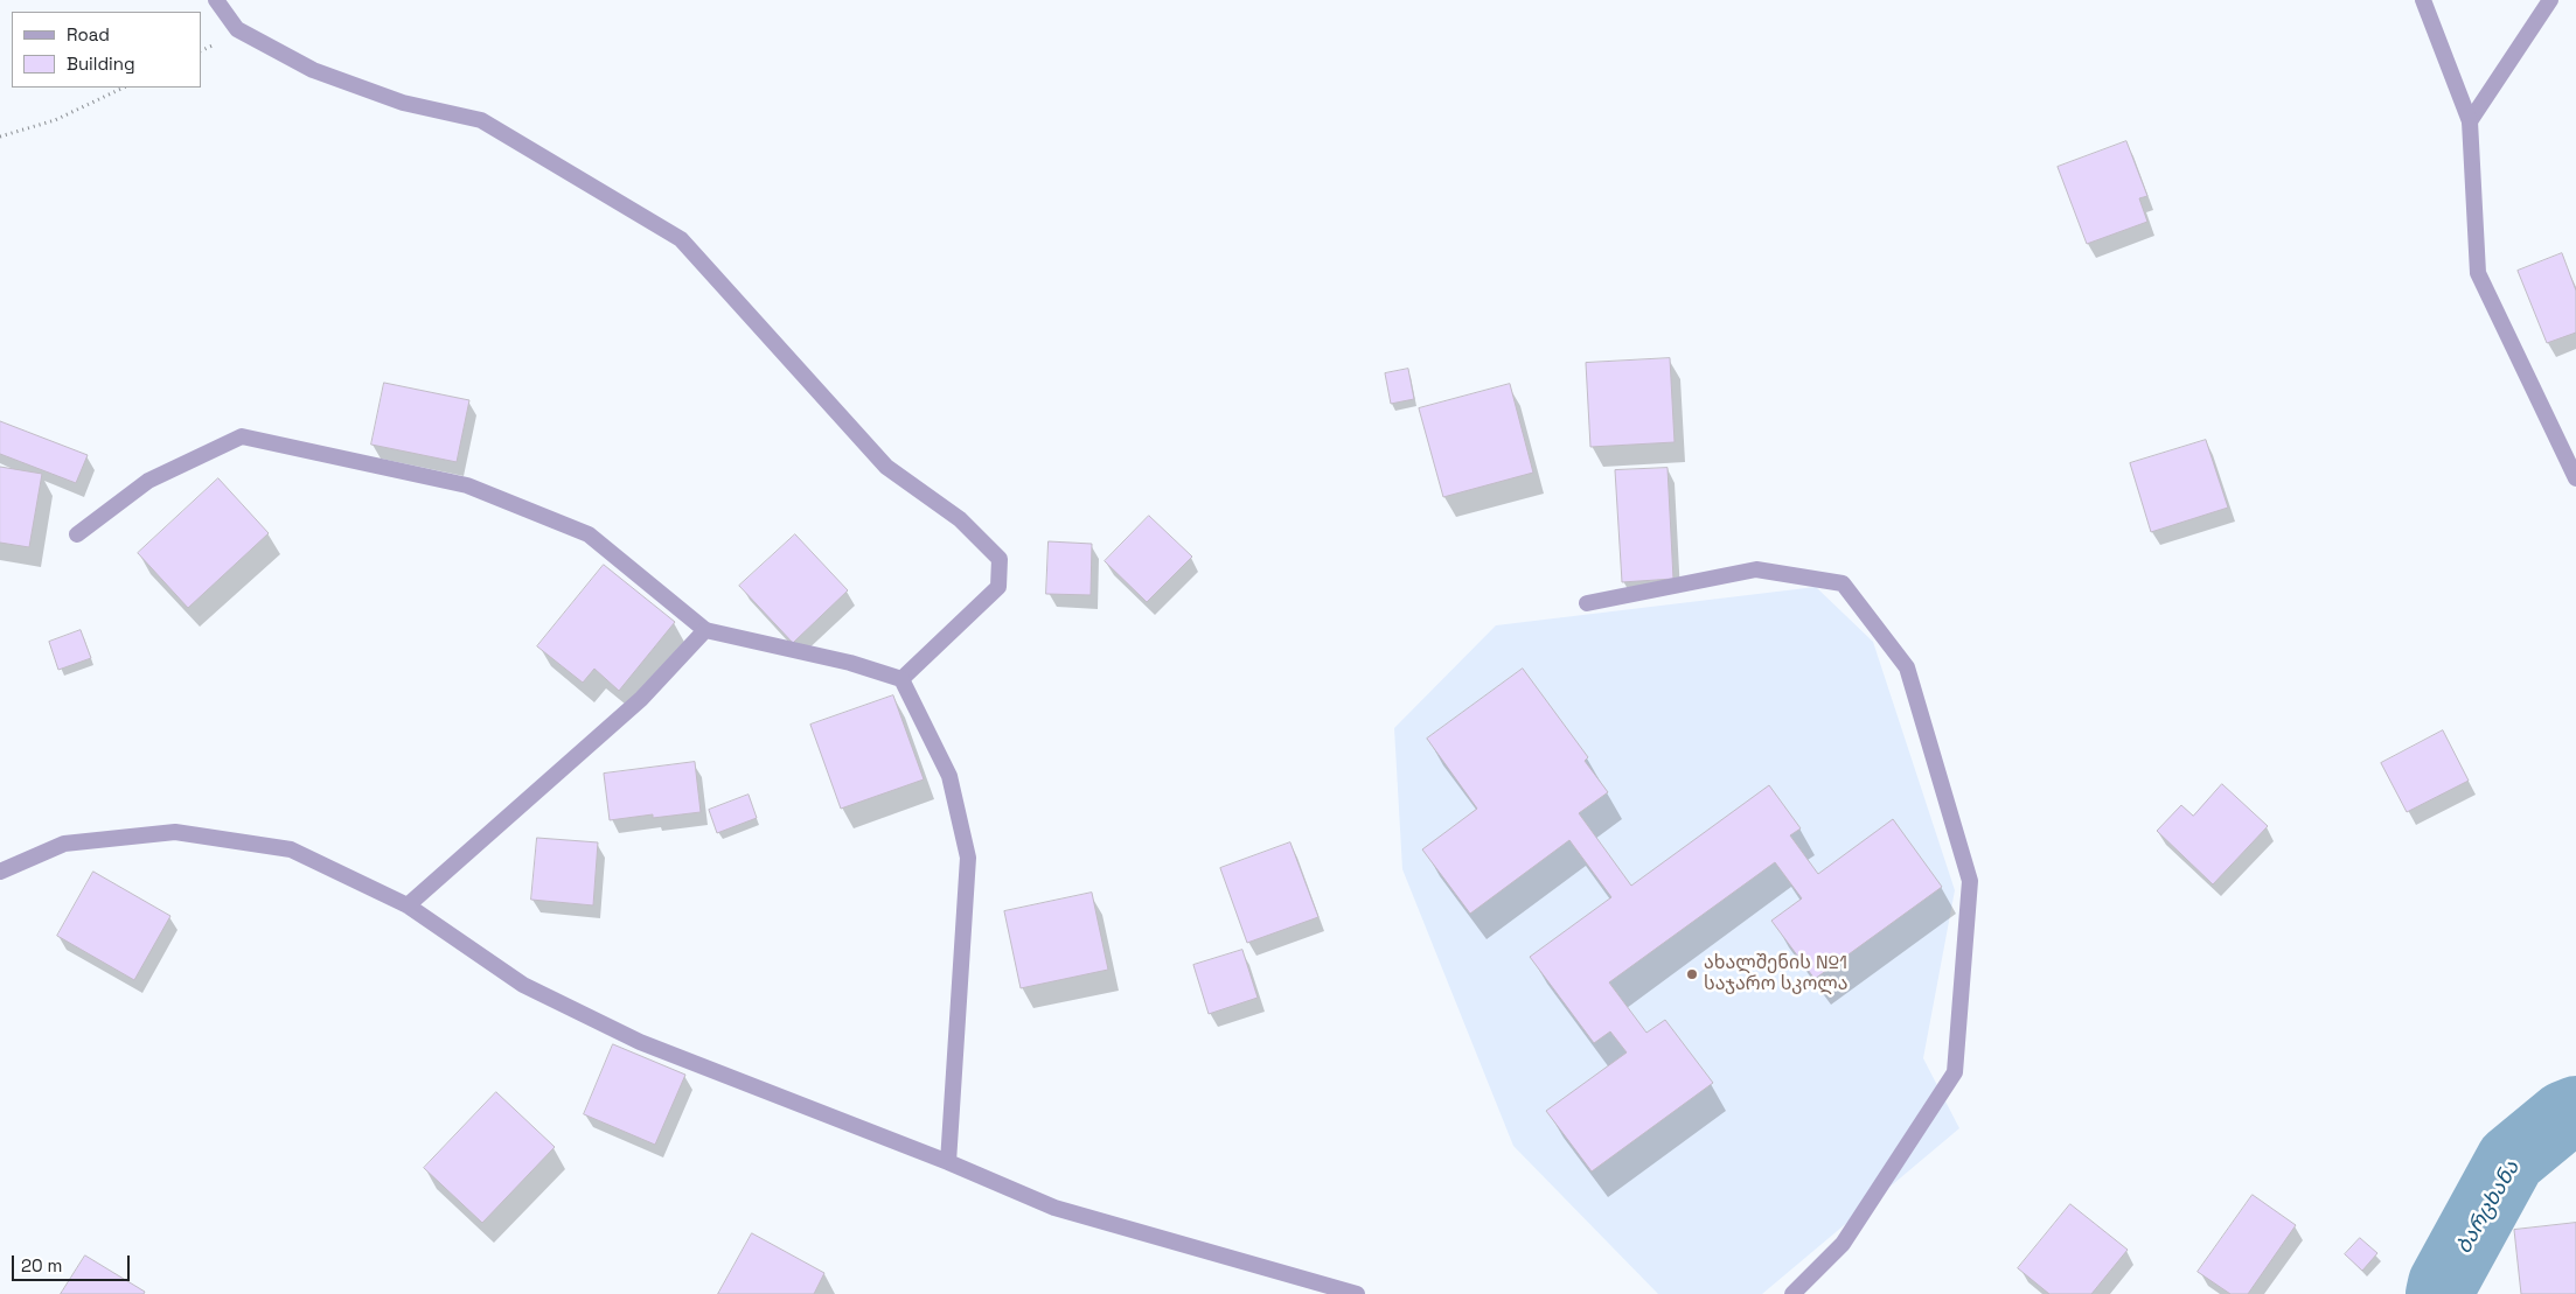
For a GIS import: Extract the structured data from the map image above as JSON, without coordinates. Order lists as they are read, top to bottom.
{
  "water": ["ბარცხანა"],
  "places": ["ახალშენის №1 საჯარო სკოლა"],
  "legend": ["Road", "Building"],
  "scale_bar": "20 m"
}
